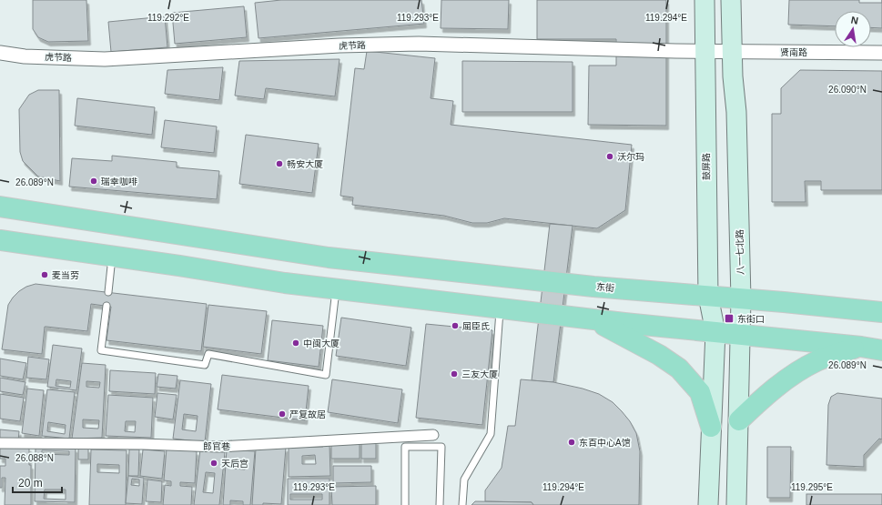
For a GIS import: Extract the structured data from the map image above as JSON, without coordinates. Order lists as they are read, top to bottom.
{
  "streets": {
    "main road": ["鼓屏路", "八一七北路", "东街"],
    "street": ["虎节路", "贤南路", "郎官巷"]
  },
  "crossings": [
    ["虎节路", "贤南路"],
    ["虎节路", "鼓屏路"],
    ["贤南路", "鼓屏路"],
    ["贤南路", "八一七北路"],
    ["鼓屏路", "东街"],
    ["八一七北路", "东街"]
  ],
  "places": {
    "other": [
      "沃尔玛",
      "畅安大厦",
      "瑞幸咖啡",
      "麦当劳",
      "屈臣氏",
      "中闽大厦",
      "三友大厦",
      "严复故居",
      "东百中心A馆",
      "天后宫"
    ],
    "transit": ["东街口"]
  },
  "scale_bar": "20 m",
  "north": "top",
  "coordinates": [
    "119.292°E",
    "119.293°E",
    "119.294°E",
    "26.090°N",
    "26.089°N",
    "26.088°N",
    "119.295°E"
  ]
}
